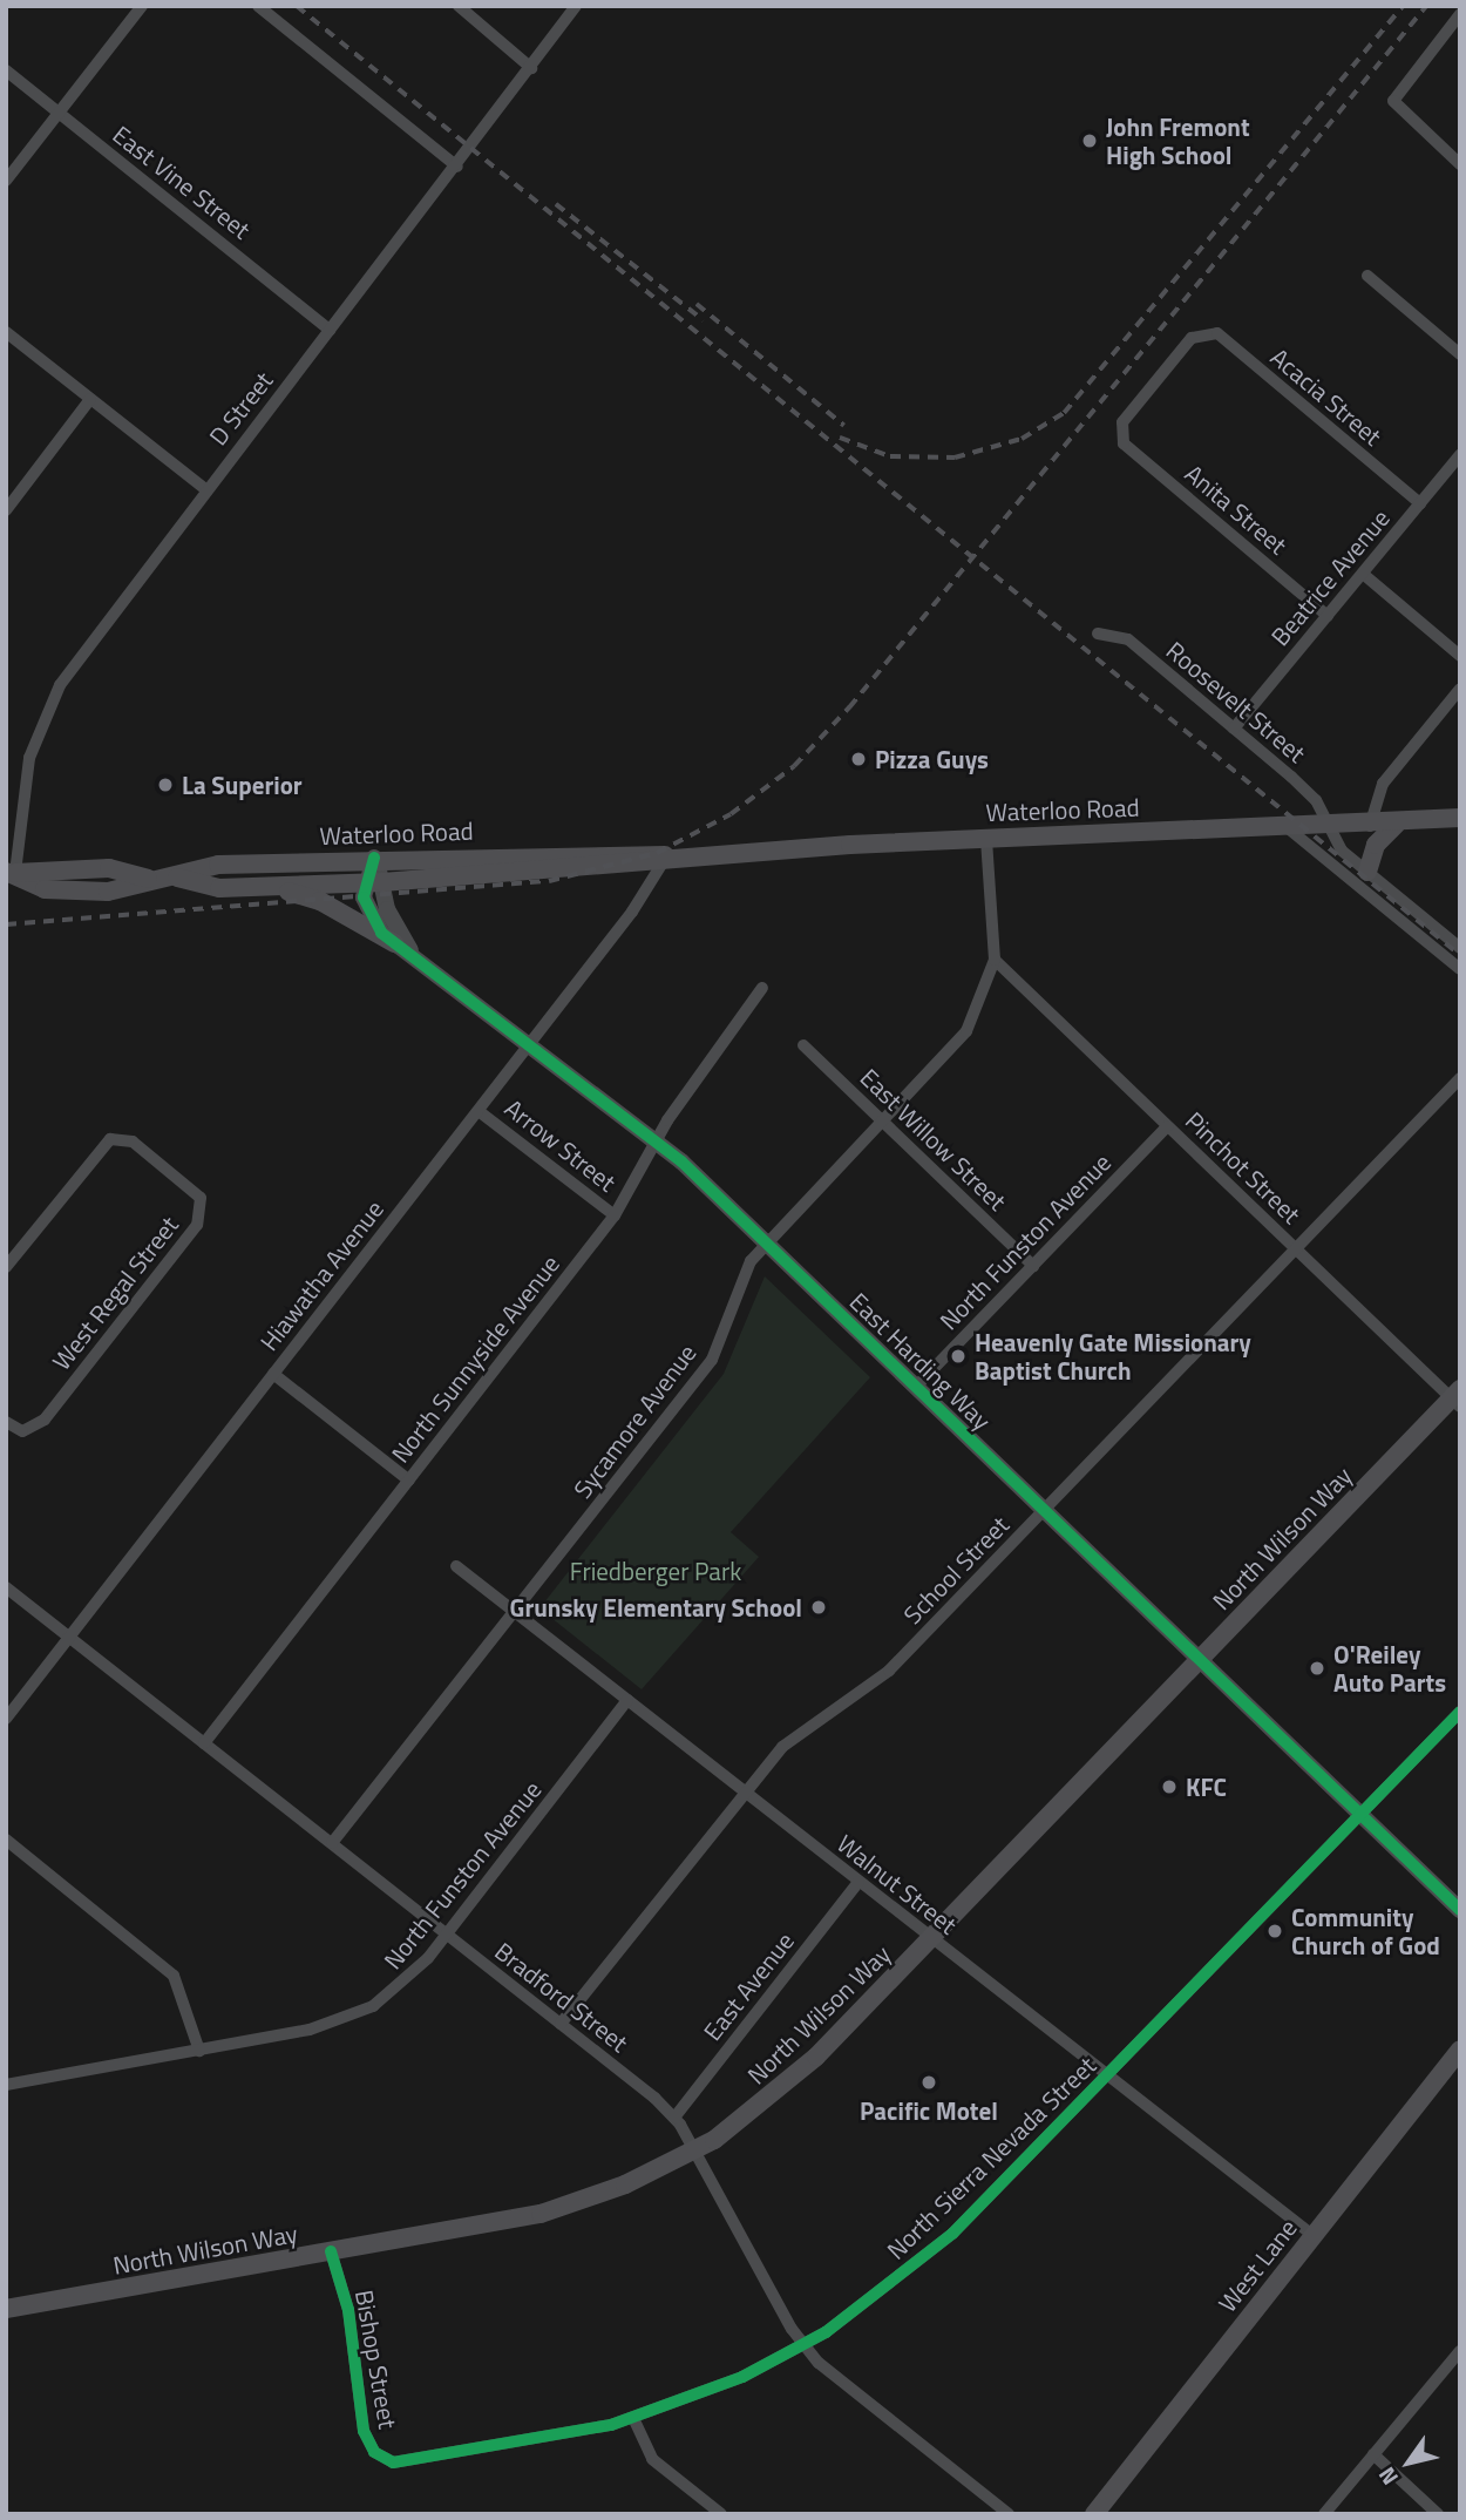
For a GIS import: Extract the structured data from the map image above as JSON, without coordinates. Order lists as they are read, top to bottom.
{
  "streets": {
    "main road": ["Waterloo Road", "North Wilson Way", "West Lane"],
    "street": [
      "East Vine Street",
      "Acacia Street",
      "D Street",
      "Anita Street",
      "Beatrice Avenue",
      "Roosevelt Street",
      "East Willow Street",
      "Arrow Street",
      "Pinchot Street",
      "North Funston Avenue",
      "Hiawatha Avenue",
      "West Regal Street",
      "North Sunnyside Avenue",
      "East Harding Way",
      "Sycamore Avenue",
      "School Street",
      "Walnut Street",
      "East Avenue",
      "Bradford Street",
      "North Sierra Nevada Street",
      "Bishop Street"
    ]
  },
  "crossings": [
    ["East Vine Street", "D Street"],
    ["Acacia Street", "Anita Street"],
    ["Acacia Street", "Beatrice Avenue"],
    ["D Street", "Waterloo Road"],
    ["Anita Street", "Beatrice Avenue"],
    ["Beatrice Avenue", "Roosevelt Street"],
    ["Roosevelt Street", "Waterloo Road"],
    ["Waterloo Road", "Hiawatha Avenue"],
    ["Waterloo Road", "East Harding Way"],
    ["Waterloo Road", "Sycamore Avenue"],
    ["East Willow Street", "North Funston Avenue"],
    ["East Willow Street", "Sycamore Avenue"],
    ["Arrow Street", "Hiawatha Avenue"],
    ["Arrow Street", "North Sunnyside Avenue"],
    ["Pinchot Street", "North Funston Avenue"],
    ["Pinchot Street", "Sycamore Avenue"],
    ["Pinchot Street", "North Wilson Way"],
    ["Pinchot Street", "School Street"],
    ["North Funston Avenue", "East Harding Way"],
    ["North Funston Avenue", "Walnut Street"],
    ["North Funston Avenue", "Bradford Street"],
    ["Hiawatha Avenue", "East Harding Way"],
    ["Hiawatha Avenue", "Bradford Street"],
    ["North Sunnyside Avenue", "East Harding Way"],
    ["North Sunnyside Avenue", "Bradford Street"],
    ["East Harding Way", "Sycamore Avenue"],
    ["East Harding Way", "North Wilson Way"],
    ["East Harding Way", "School Street"],
    ["East Harding Way", "North Sierra Nevada Street"],
    ["Sycamore Avenue", "Walnut Street"],
    ["Sycamore Avenue", "Bradford Street"],
    ["North Wilson Way", "Walnut Street"],
    ["North Wilson Way", "Bradford Street"],
    ["North Wilson Way", "Bishop Street"],
    ["School Street", "Walnut Street"],
    ["School Street", "Bradford Street"],
    ["Walnut Street", "East Avenue"],
    ["Walnut Street", "North Sierra Nevada Street"],
    ["Walnut Street", "West Lane"],
    ["East Avenue", "Bradford Street"],
    ["Bradford Street", "North Sierra Nevada Street"],
    ["North Sierra Nevada Street", "Bishop Street"]
  ],
  "parks": ["Friedberger Park"],
  "places": [
    "John Fremont High School",
    "Pizza Guys",
    "La Superior",
    "Heavenly Gate Missionary Baptist Church",
    "Grunsky Elementary School",
    "O'Reiley Auto Parts",
    "KFC",
    "Community Church of God",
    "Pacific Motel"
  ],
  "north": "bottom left"
}
